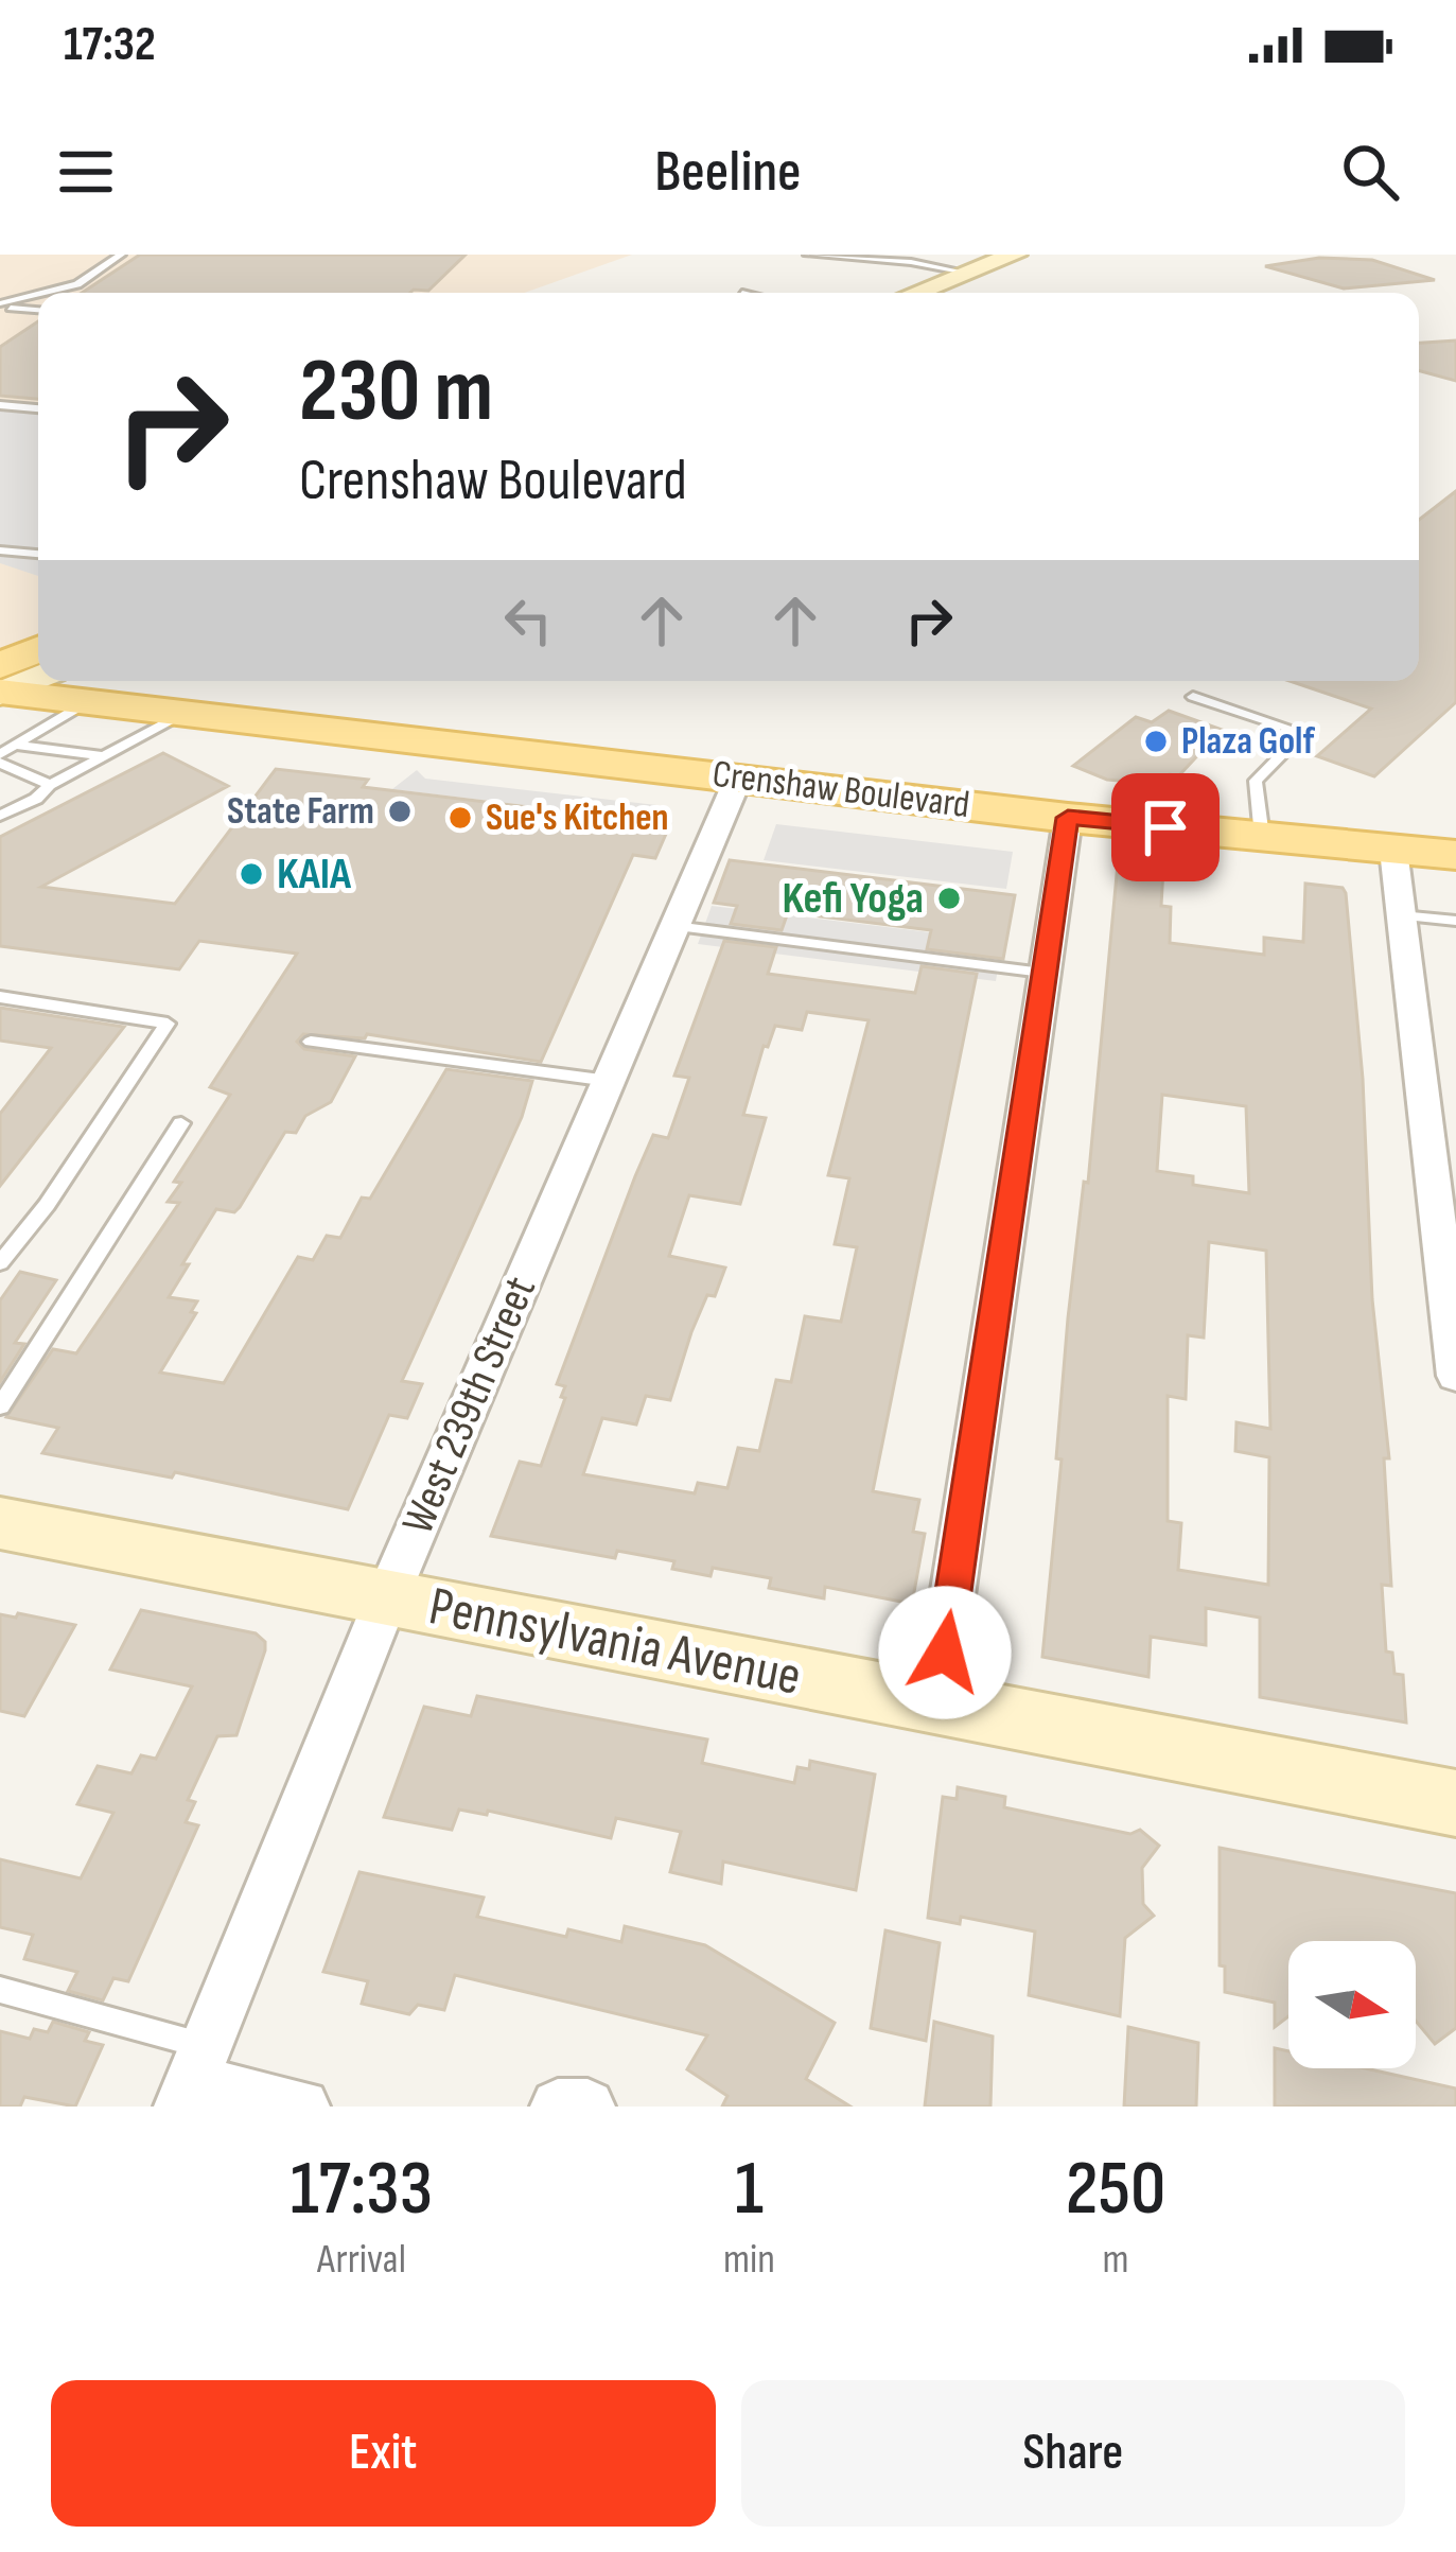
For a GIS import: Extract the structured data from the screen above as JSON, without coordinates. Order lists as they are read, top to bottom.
{
  "streets": {
    "main road": ["Crenshaw Boulevard"],
    "street": ["West 239th Street", "Pennsylvania Avenue"]
  },
  "crossings": [
    ["Crenshaw Boulevard", "West 239th Street"],
    ["West 239th Street", "Pennsylvania Avenue"]
  ],
  "places": [
    "Plaza Golf",
    "State Farm",
    "Sue's Kitchen",
    "KAIA",
    "Kefi Yoga"
  ],
  "north": "right",
  "page": {
    "status": "17:32",
    "header": "Beeline",
    "turn": ["230 m", "Crenshaw Boulevard"],
    "eta": [
      "17:33",
      "Arrival",
      "1",
      "min",
      "250",
      "m"
    ],
    "buttons": ["Exit", "Share"]
  }
}
